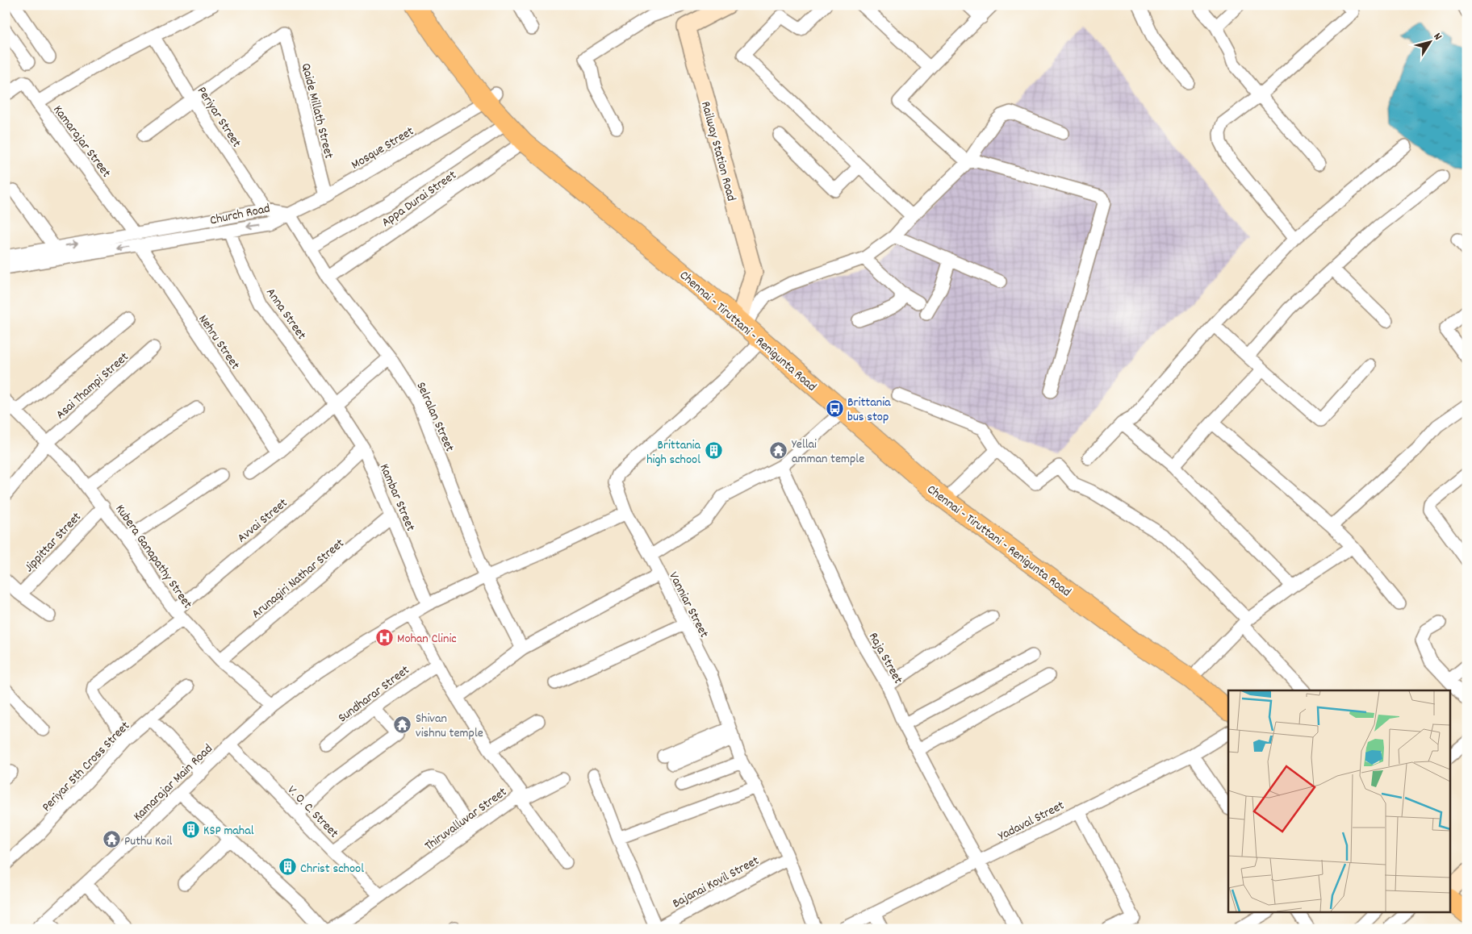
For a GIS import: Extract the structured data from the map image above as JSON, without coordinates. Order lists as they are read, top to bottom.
{
  "streets": {
    "main road": ["Chennai - Tiruttani - Renigunta Road"],
    "street": [
      "Qaide Millath Street",
      "Periyar Street",
      "Kamarajar Street",
      "Mosque Street",
      "Railway Station Road",
      "Appa Durai Street",
      "Church Road",
      "Anna Street",
      "Nehru Street",
      "Asai Thampi Street",
      "Selralan Street",
      "Kambar Street",
      "Avvai Street",
      "Jippittar Street",
      "Kubera Ganapathy Street",
      "Arunagiri Nathar Street",
      "Vanniar Street",
      "Raja Street",
      "Sundharar Street",
      "Periyar 5th Cross Street",
      "Kamarajar Main Road",
      "V. O. C. Street",
      "Thiruvalluvar Street",
      "Yadaval Street",
      "Bajanai Kovil Street"
    ]
  },
  "crossings": [
    ["Qaide Millath Street", "Periyar Street"],
    ["Qaide Millath Street", "Mosque Street"],
    ["Periyar Street", "Church Road"],
    ["Kamarajar Street", "Church Road"],
    ["Mosque Street", "Church Road"],
    ["Mosque Street", "Chennai - Tiruttani - Renigunta Road"],
    ["Mosque Street", "Selralan Street"],
    ["Railway Station Road", "Chennai - Tiruttani - Renigunta Road"],
    ["Appa Durai Street", "Chennai - Tiruttani - Renigunta Road"],
    ["Appa Durai Street", "Selralan Street"],
    ["Church Road", "Anna Street"],
    ["Church Road", "Nehru Street"],
    ["Church Road", "Selralan Street"],
    ["Anna Street", "Kambar Street"],
    ["Chennai - Tiruttani - Renigunta Road", "Vanniar Street"],
    ["Asai Thampi Street", "Kubera Ganapathy Street"],
    ["Selralan Street", "Kamarajar Main Road"],
    ["Kambar Street", "Avvai Street"],
    ["Kambar Street", "Arunagiri Nathar Street"],
    ["Kambar Street", "Kamarajar Main Road"],
    ["Avvai Street", "Kubera Ganapathy Street"],
    ["Avvai Street", "Periyar 5th Cross Street"],
    ["Jippittar Street", "Kubera Ganapathy Street"],
    ["Kubera Ganapathy Street", "Arunagiri Nathar Street"],
    ["Kubera Ganapathy Street", "Kamarajar Main Road"],
    ["Vanniar Street", "Kamarajar Main Road"],
    ["Vanniar Street", "Bajanai Kovil Street"],
    ["Raja Street", "Yadaval Street"],
    ["Sundharar Street", "Thiruvalluvar Street"],
    ["Kamarajar Main Road", "V. O. C. Street"],
    ["Kamarajar Main Road", "Thiruvalluvar Street"],
    ["V. O. C. Street", "Thiruvalluvar Street"]
  ],
  "places": {
    "bus stop": ["Brittania bus stop"],
    "temple": ["Yellai amman temple", "Shivan vishnu temple", "Puthu Koil"],
    "building": ["Brittania high school", "KSP mahal", "Christ school"],
    "hospital": ["Mohan Clinic"]
  },
  "north": "top right"
}
